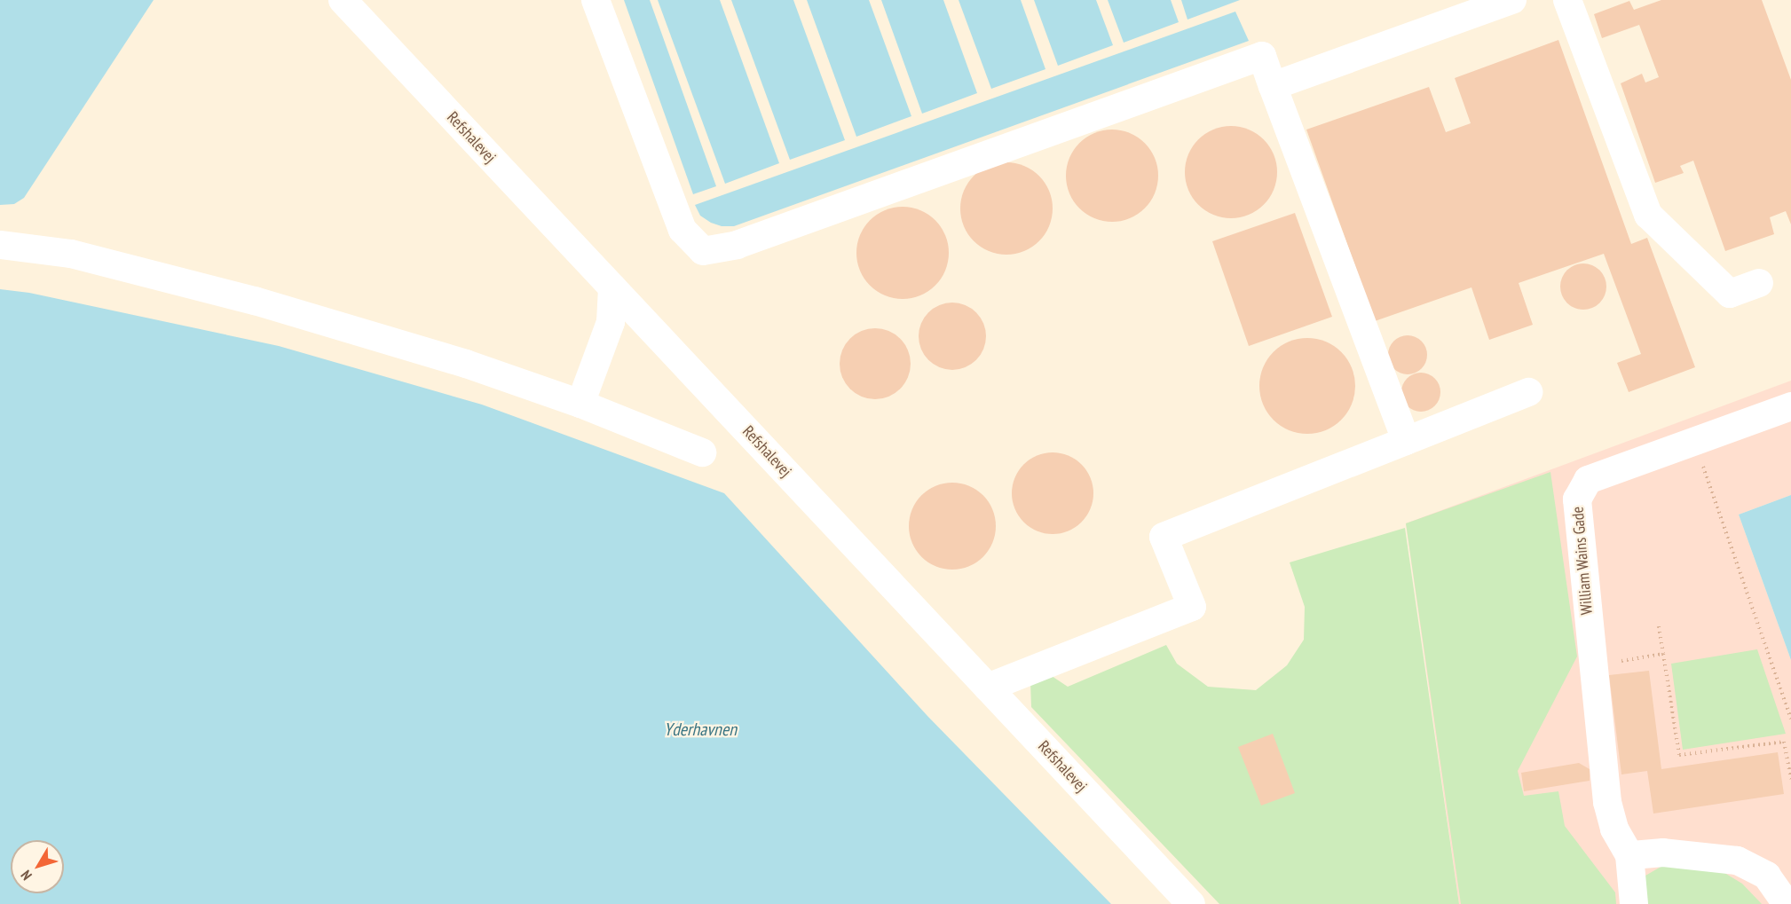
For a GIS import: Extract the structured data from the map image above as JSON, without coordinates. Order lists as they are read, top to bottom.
{
  "streets": {
    "street": ["Refshalevej", "William Wains Gade"]
  },
  "water": ["Yderhavnen"],
  "north": "bottom left"
}
